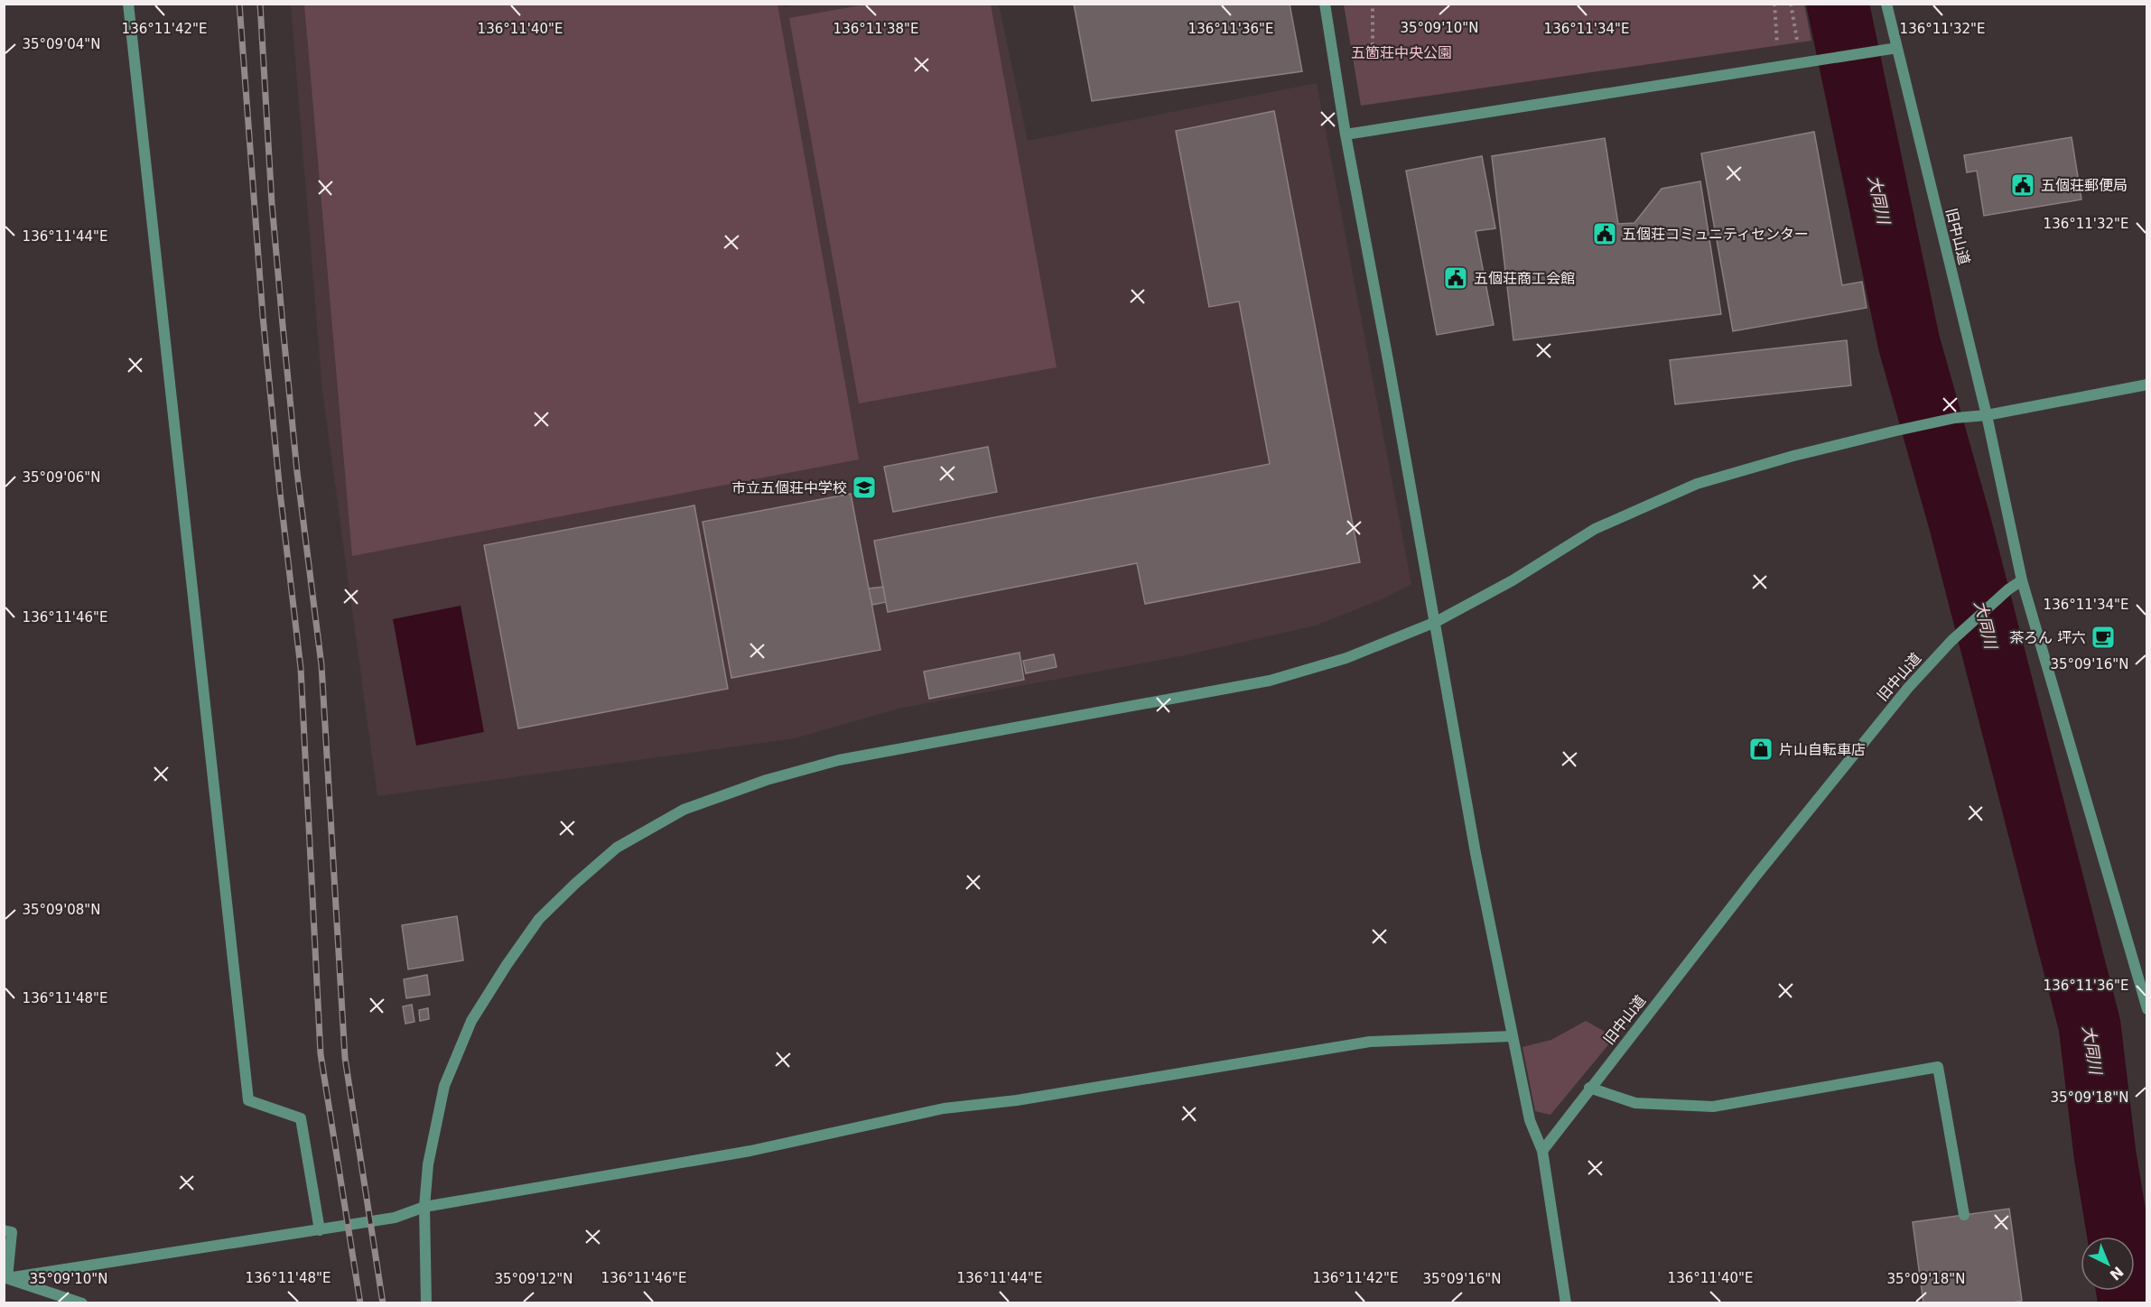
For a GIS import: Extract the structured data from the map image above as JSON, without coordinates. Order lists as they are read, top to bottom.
{
  "streets": {
    "street": ["旧中山道"]
  },
  "water": ["大同川"],
  "parks": ["五箇荘中央公園"],
  "places": {
    "public building": ["五個荘郵便局", "五個荘コミュニティセンター", "五個荘商工会館"],
    "school or university": ["市立五個荘中学校"],
    "cafe": ["茶ろん 坪六"],
    "shop": ["片山自転車店"]
  },
  "north": "bottom right",
  "coordinates": [
    "35°09'10\"N",
    "136°11'42\"E",
    "136°11'40\"E",
    "136°11'38\"E",
    "136°11'36\"E",
    "136°11'34\"E",
    "136°11'32\"E",
    "35°09'04\"N",
    "136°11'44\"E",
    "35°09'06\"N",
    "136°11'46\"E",
    "35°09'16\"N",
    "35°09'08\"N",
    "136°11'48\"E",
    "35°09'18\"N",
    "35°09'12\"N"
  ]
}
